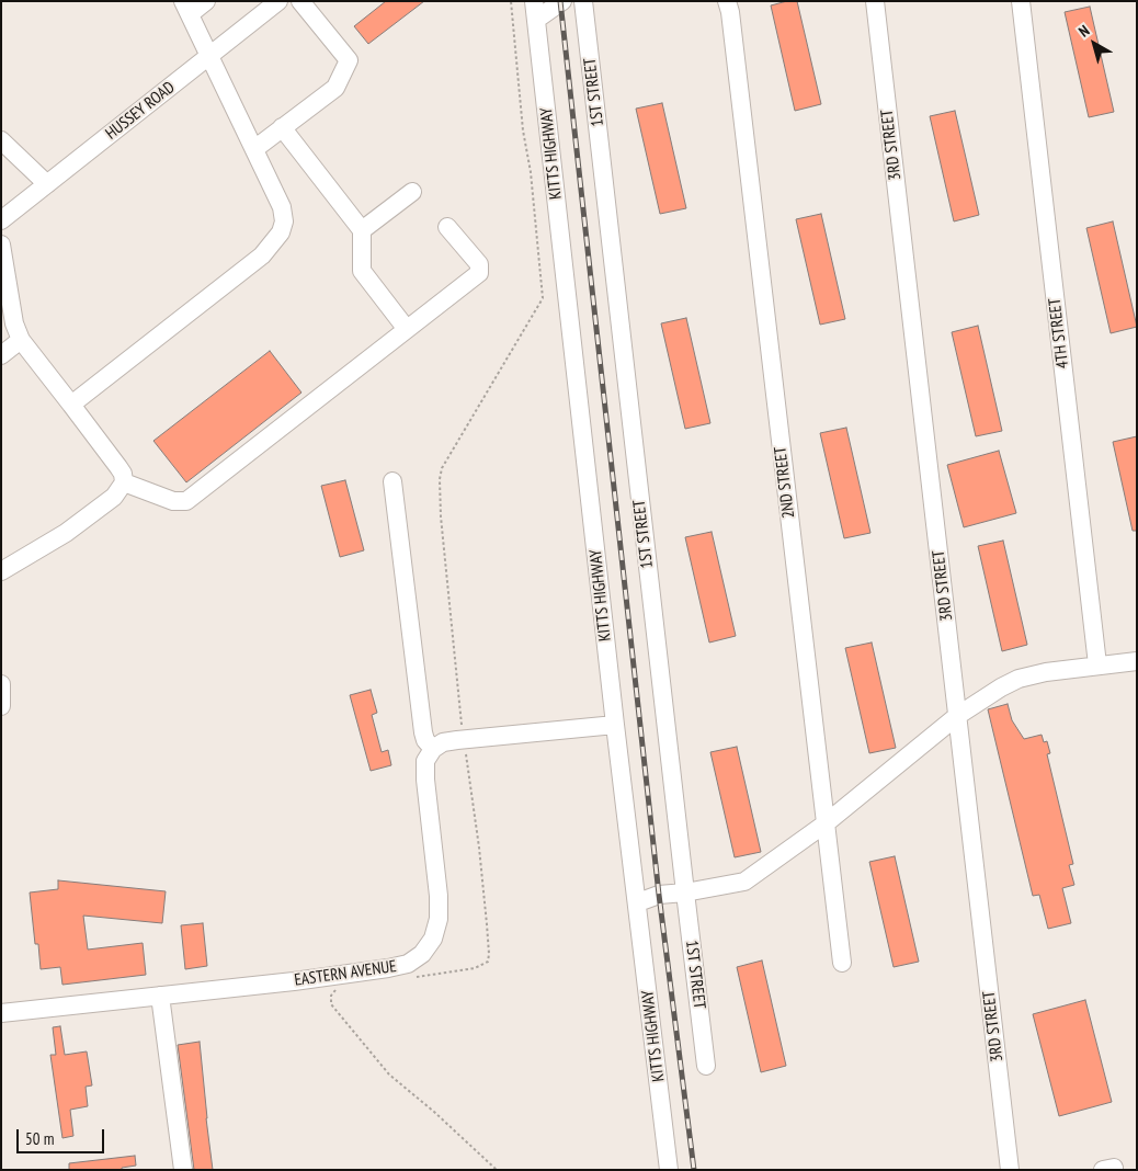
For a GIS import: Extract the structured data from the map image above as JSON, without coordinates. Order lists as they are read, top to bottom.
{
  "streets": {
    "street": [
      "1ST STREET",
      "HUSSEY ROAD",
      "3RD STREET",
      "KITTS HIGHWAY",
      "4TH STREET",
      "2ND STREET",
      "EASTERN AVENUE"
    ]
  },
  "scale_bar": "50 m",
  "north": "top left"
}
